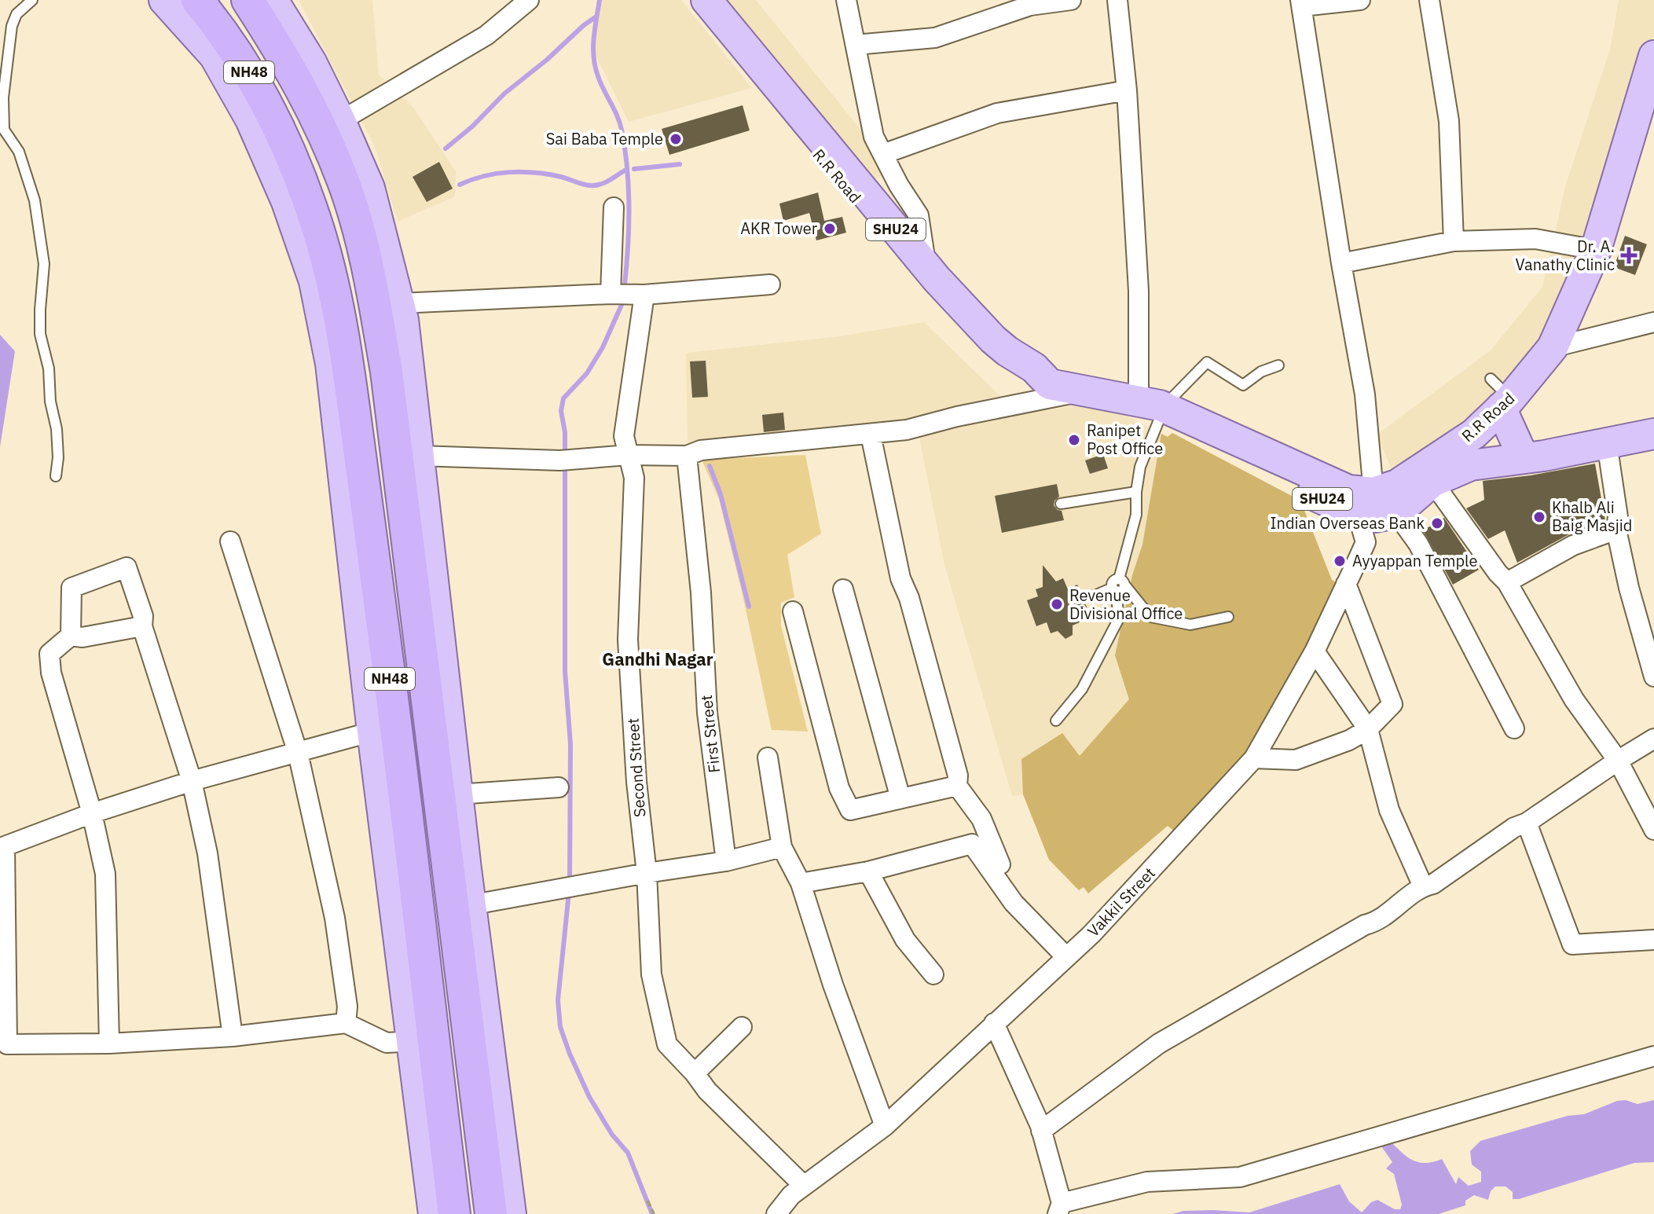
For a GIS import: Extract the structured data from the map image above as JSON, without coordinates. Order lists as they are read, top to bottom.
{
  "streets": {
    "highway": ["NH48"],
    "main road": ["R.R Road", "SHU24"],
    "street": ["First Street", "Second Street", "Vakkil Street"]
  },
  "crossings": [
    ["R.R Road", "Vakkil Street"],
    ["Second Street", "Vakkil Street"]
  ],
  "districts": ["Gandhi Nagar"],
  "places": {
    "other": [
      "Sai Baba Temple",
      "AKR Tower",
      "Ranipet Post Office",
      "Khalb Ali Baig Masjid",
      "Indian Overseas Bank",
      "Ayyappan Temple",
      "Revenue Divisional Office"
    ],
    "health": ["Dr. A. Vanathy Clinic"]
  }
}
